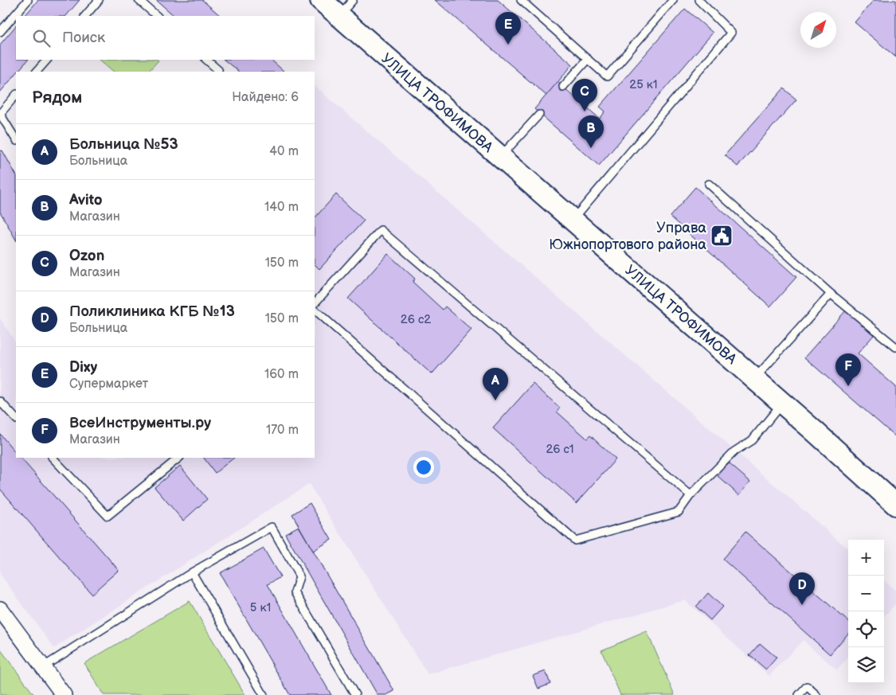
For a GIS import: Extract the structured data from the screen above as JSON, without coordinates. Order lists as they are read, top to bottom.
{
  "streets": {
    "main road": ["УЛИЦА ТРОФИМОВА"]
  },
  "places": {
    "public building": ["Управа Южнопортового района"]
  },
  "house_numbers": [
    "25 к1",
    "26 с2",
    "26 с1",
    "5 к1"
  ],
  "north": "top right",
  "page": {
    "pins": [
      "E",
      "C",
      "B",
      "F",
      "A",
      "D"
    ],
    "search": "Поиск",
    "heading": ["Рядом", "Найдено: 6"],
    "list": [
      {
        "mark": "A",
        "name": "Больница №53",
        "note": "Больница",
        "value": "40 m"
      },
      {
        "mark": "B",
        "name": "Avito",
        "note": "Магазин",
        "value": "140 m"
      },
      {
        "mark": "C",
        "name": "Ozon",
        "note": "Магазин",
        "value": "150 m"
      },
      {
        "mark": "D",
        "name": "Поликлиника КГБ №13",
        "note": "Больница",
        "value": "150 m"
      },
      {
        "mark": "E",
        "name": "Dixy",
        "note": "Супермаркет",
        "value": "160 m"
      },
      {
        "mark": "F",
        "name": "ВсеИнструменты.ру",
        "note": "Магазин",
        "value": "170 m"
      }
    ],
    "map_buttons": ["+", "−"]
  }
}
